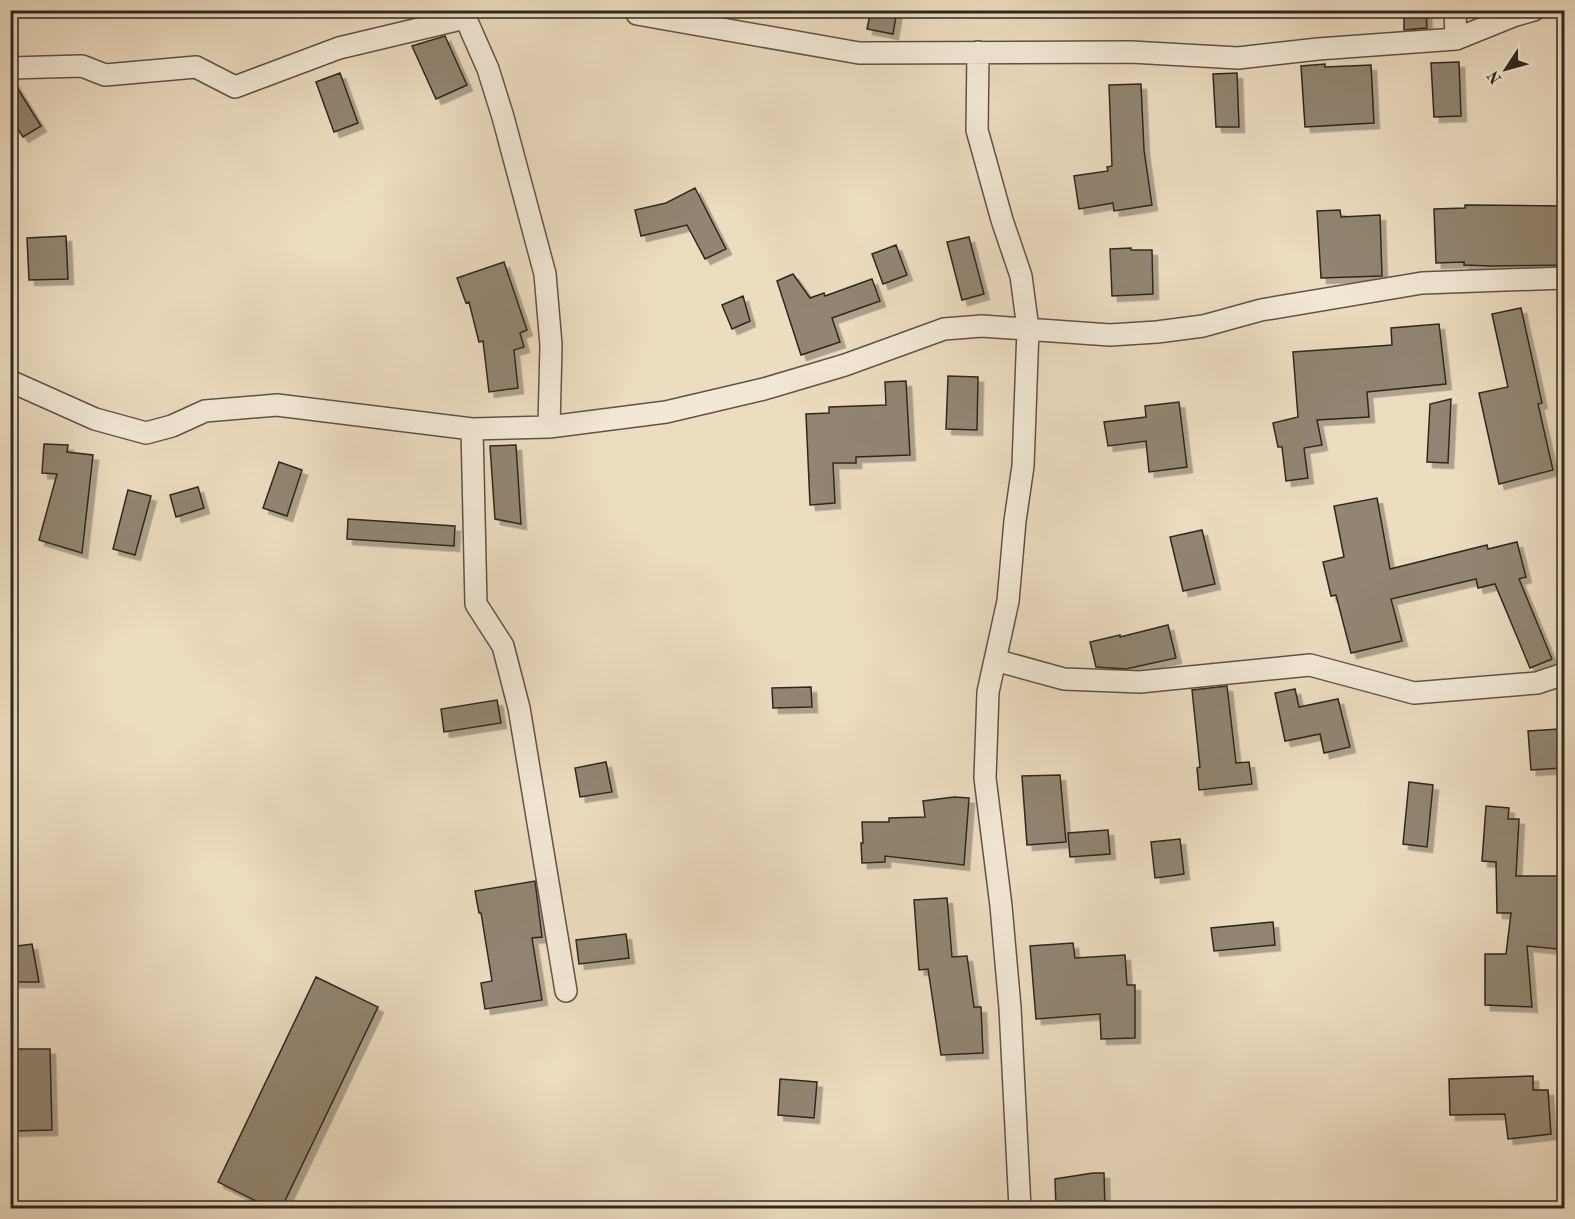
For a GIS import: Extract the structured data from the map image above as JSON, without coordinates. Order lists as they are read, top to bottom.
{
  "north": "bottom left"
}
